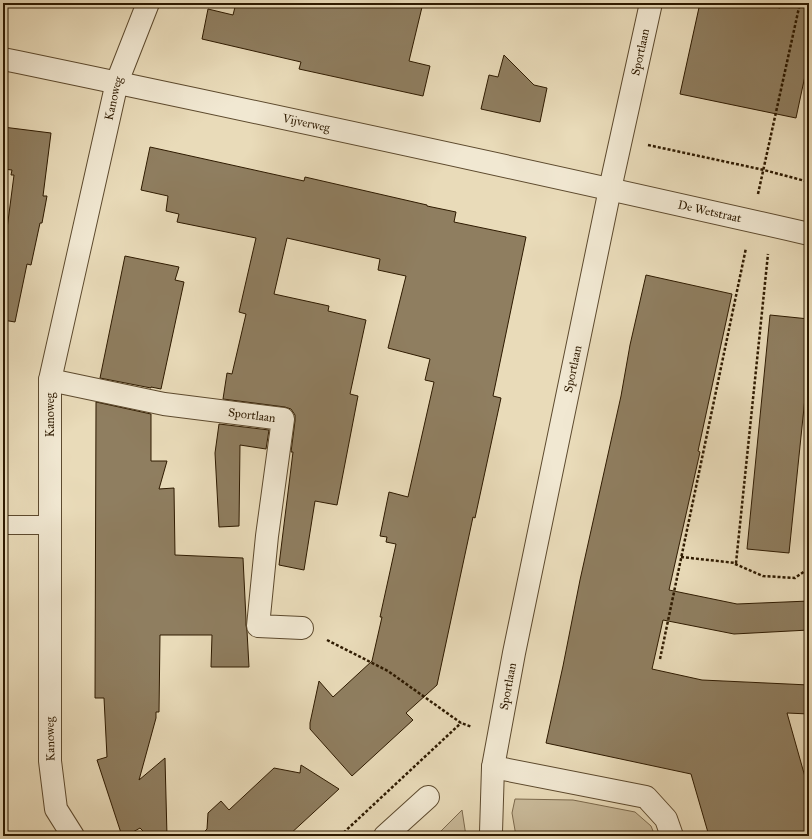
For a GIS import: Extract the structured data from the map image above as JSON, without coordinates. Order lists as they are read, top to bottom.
{
  "streets": {
    "street": [
      "Sportlaan",
      "Kanoweg",
      "Vijverweg",
      "De Wetstraat"
    ]
  },
  "crossings": [
    ["Sportlaan", "Kanoweg"],
    ["Sportlaan", "Vijverweg"],
    ["Sportlaan", "De Wetstraat"],
    ["Kanoweg", "Vijverweg"],
    ["Vijverweg", "De Wetstraat"]
  ]
}
